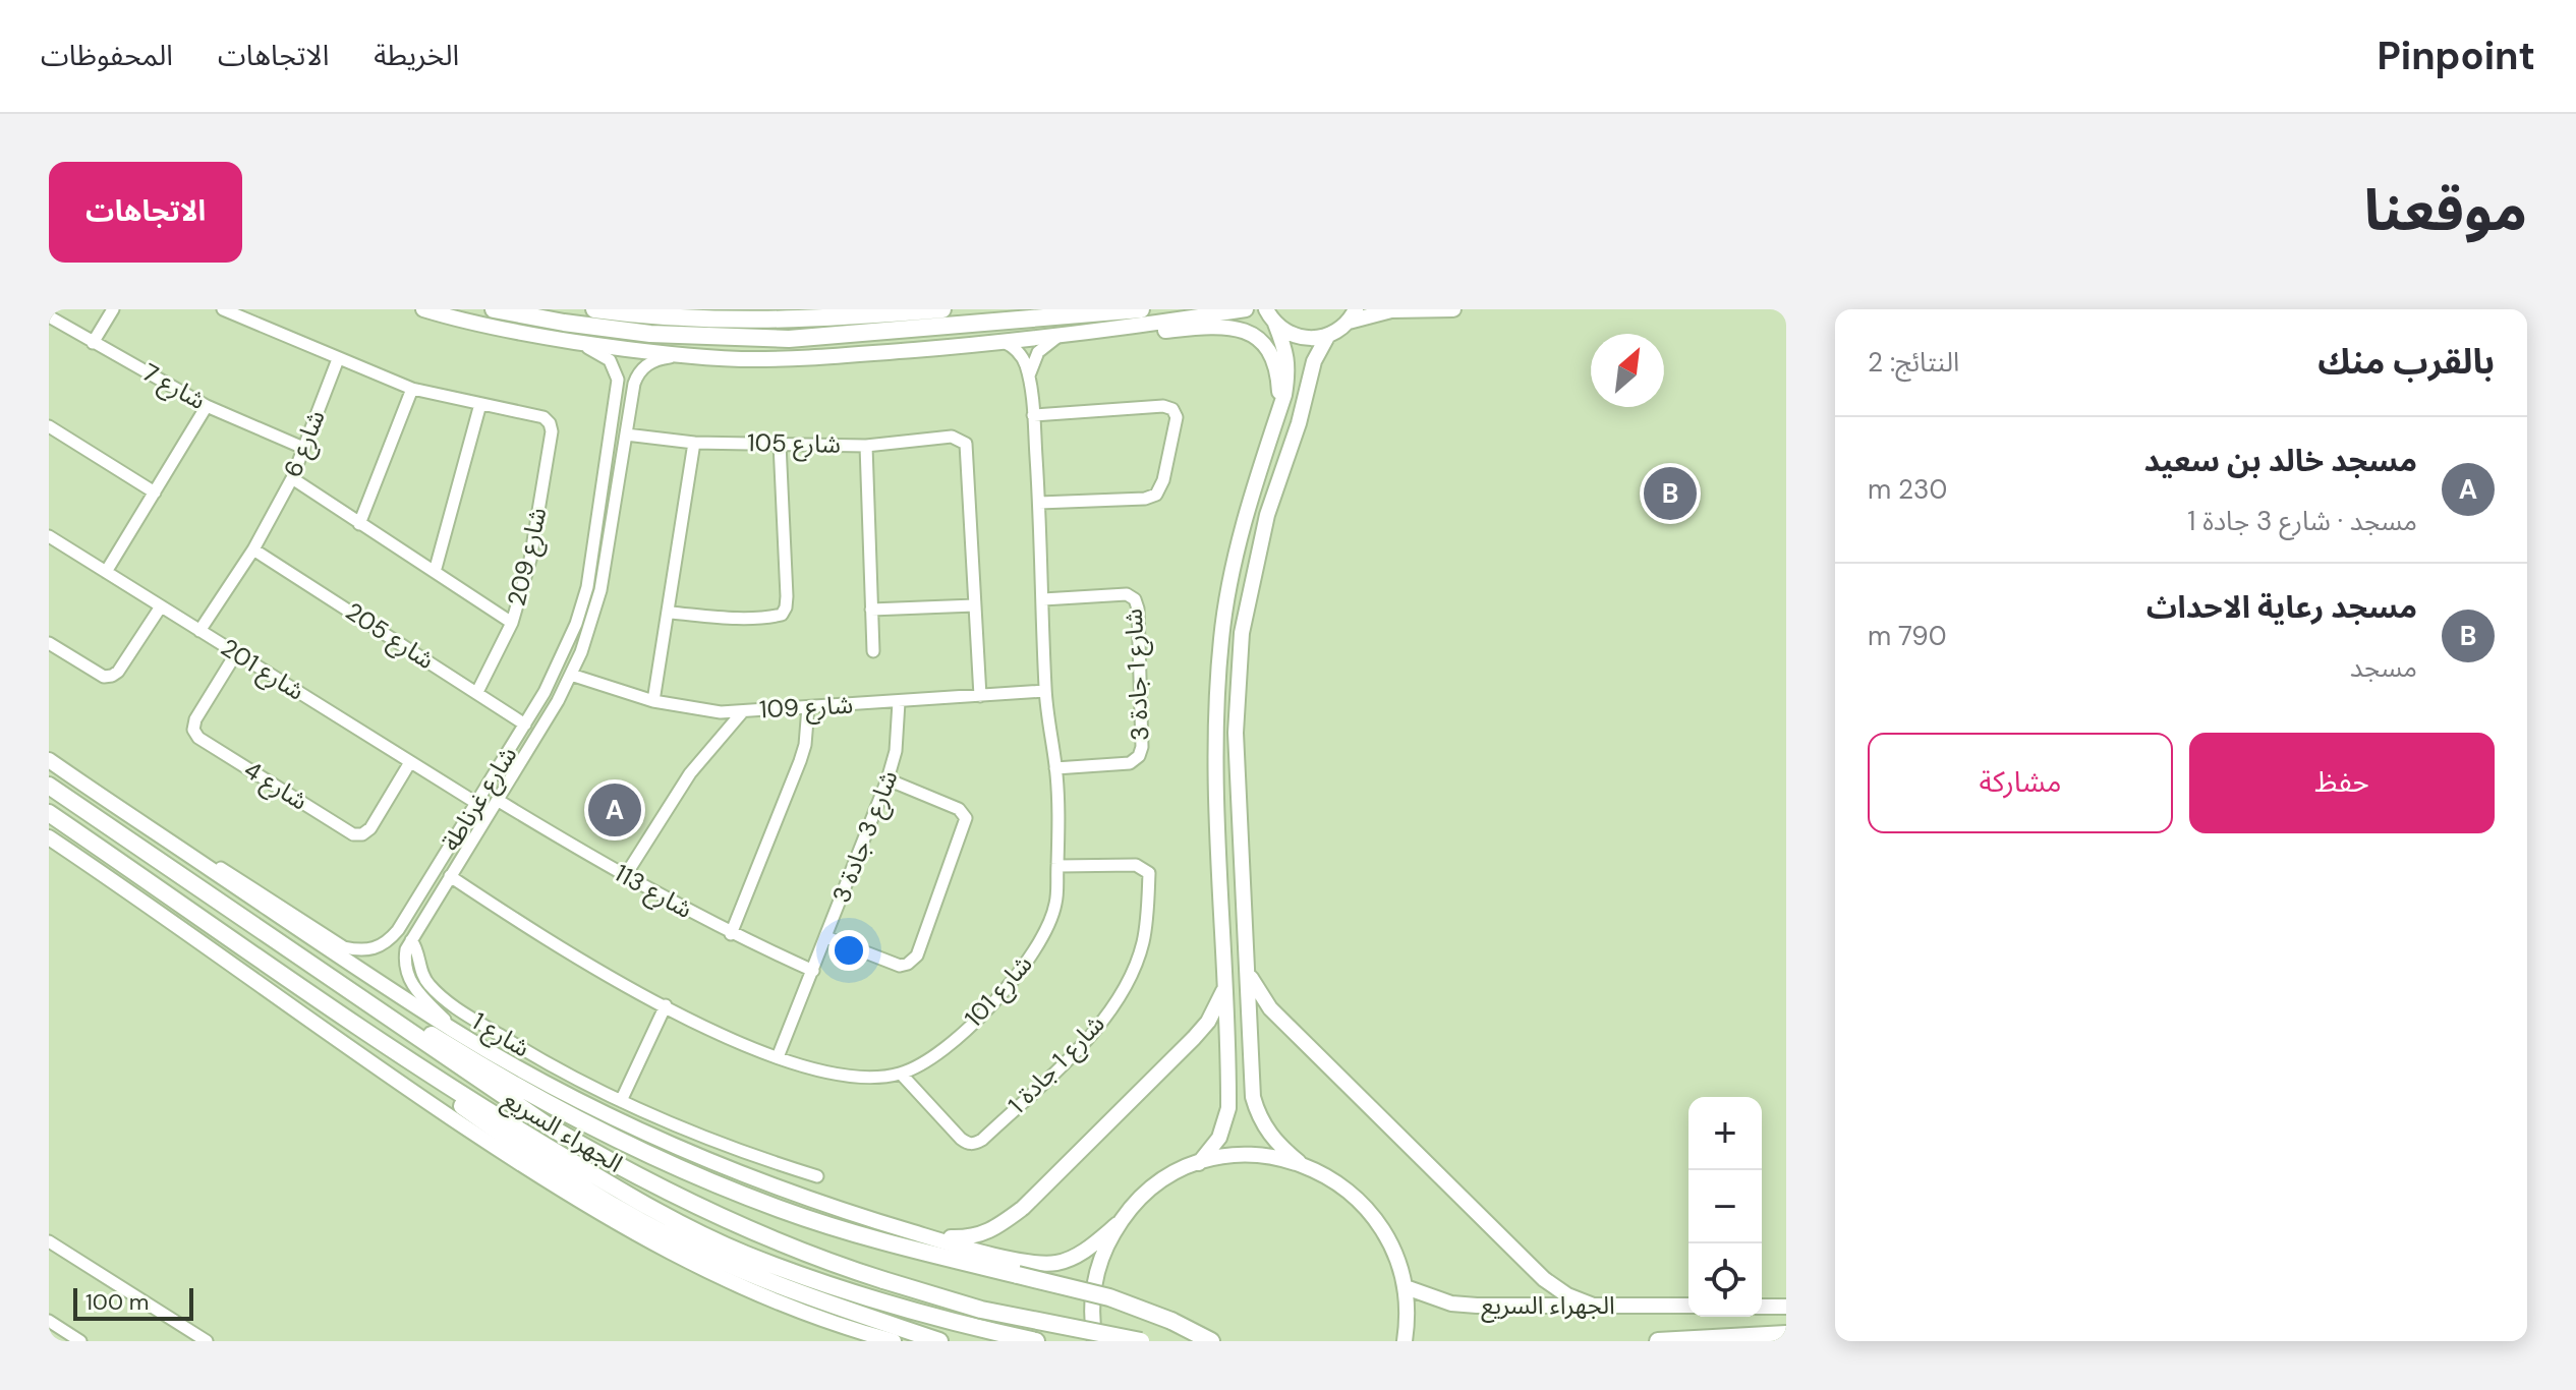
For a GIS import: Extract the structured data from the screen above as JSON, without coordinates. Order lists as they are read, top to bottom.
{
  "streets": {
    "highway": ["الجهراء السريع"],
    "street": [
      "شارع 7",
      "شارع 6",
      "شارع 105",
      "شارع 209",
      "شارع 205",
      "شارع 201",
      "شارع 1 جادة 3",
      "شارع 109",
      "شارع 4",
      "شارع غرناطة",
      "شارع 3 جادة 3",
      "شارع 113",
      "شارع 101",
      "شارع 1",
      "شارع 1 جادة 1"
    ]
  },
  "crossings": [
    ["شارع 7", "شارع 6"],
    ["شارع 6", "شارع 205"],
    ["شارع 6", "شارع 201"],
    ["شارع 105", "شارع غرناطة"],
    ["شارع 209", "شارع 205"],
    ["شارع 205", "شارع غرناطة"],
    ["شارع 201", "شارع 4"],
    ["شارع 201", "شارع غرناطة"],
    ["شارع 1 جادة 3", "شارع 101"],
    ["شارع 109", "شارع غرناطة"],
    ["شارع 109", "شارع 3 جادة 3"],
    ["شارع 109", "شارع 101"],
    ["شارع غرناطة", "شارع 113"],
    ["شارع غرناطة", "شارع 101"],
    ["شارع غرناطة", "شارع 1"],
    ["شارع غرناطة", "الجهراء السريع"],
    ["شارع 3 جادة 3", "شارع 113"],
    ["شارع 3 جادة 3", "شارع 101"],
    ["شارع 101", "شارع 1 جادة 1"]
  ],
  "scale_bar": "100 m",
  "north": "top right",
  "page": {
    "header": "Pinpoint",
    "nav": ["الخريطة", "الاتجاهات", "المحفوظات"],
    "title": "موقعنا",
    "buttons": [
      "الاتجاهات",
      ["حفظ", "مشاركة"]
    ],
    "heading": ["بالقرب منك", "النتائج: 2"],
    "list": [
      {
        "mark": "A",
        "name": "مسجد خالد بن سعيد",
        "note": "مسجد · شارع 3 جادة 1",
        "value": "230 m"
      },
      {
        "mark": "B",
        "name": "مسجد رعاية الاحداث",
        "note": "مسجد",
        "value": "790 m"
      }
    ],
    "pins": ["B", "A"],
    "map_buttons": ["+", "−"],
    "scale": "100 m"
  }
}
